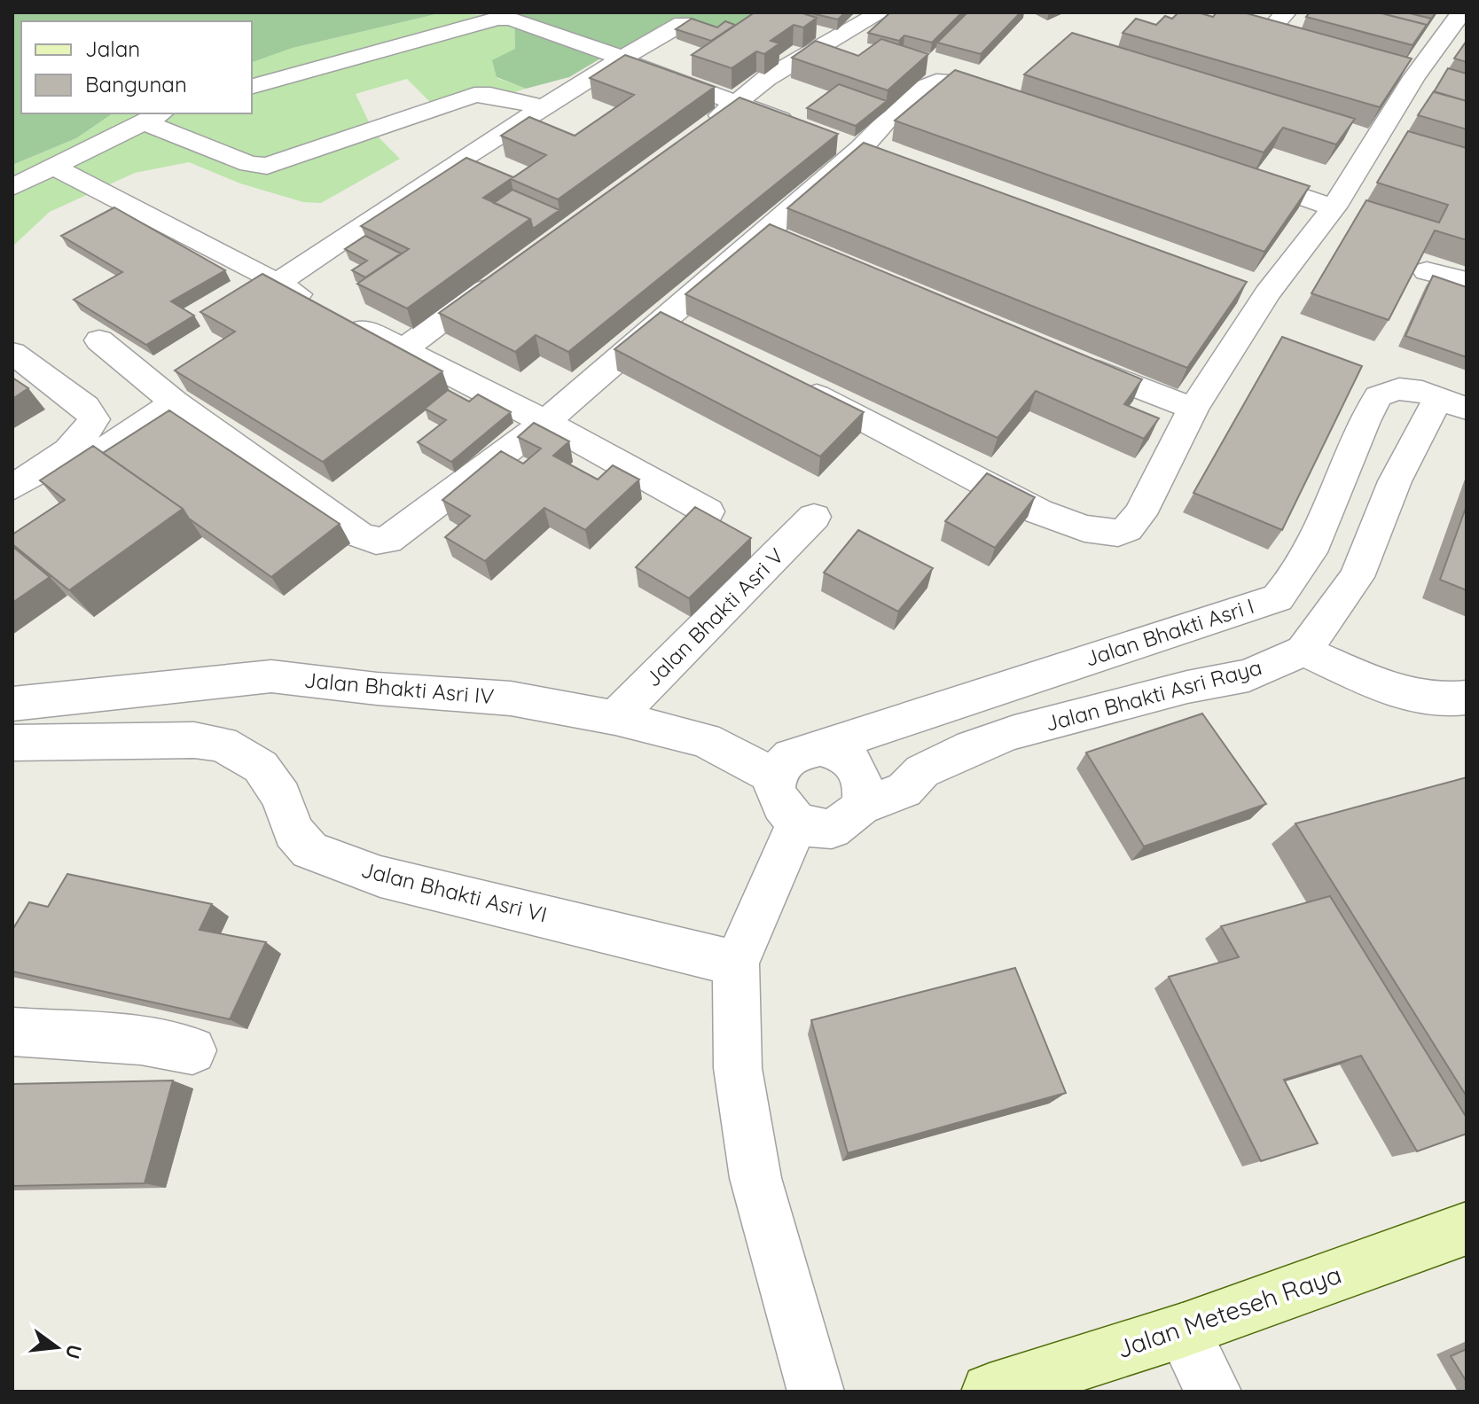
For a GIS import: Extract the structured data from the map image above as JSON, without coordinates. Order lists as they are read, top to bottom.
{
  "streets": {
    "main road": ["Jalan Meteseh Raya"],
    "street": [
      "Jalan Bhakti Asri V",
      "Jalan Bhakti Asri I",
      "Jalan Bhakti Asri IV",
      "Jalan Bhakti Asri Raya",
      "Jalan Bhakti Asri VI"
    ]
  },
  "crossings": [
    ["Jalan Bhakti Asri V", "Jalan Bhakti Asri IV"],
    ["Jalan Bhakti Asri I", "Jalan Bhakti Asri IV"],
    ["Jalan Bhakti Asri I", "Jalan Bhakti Asri Raya"],
    ["Jalan Bhakti Asri IV", "Jalan Bhakti Asri Raya"]
  ],
  "legend": ["Jalan", "Bangunan"],
  "north": "right"
}
